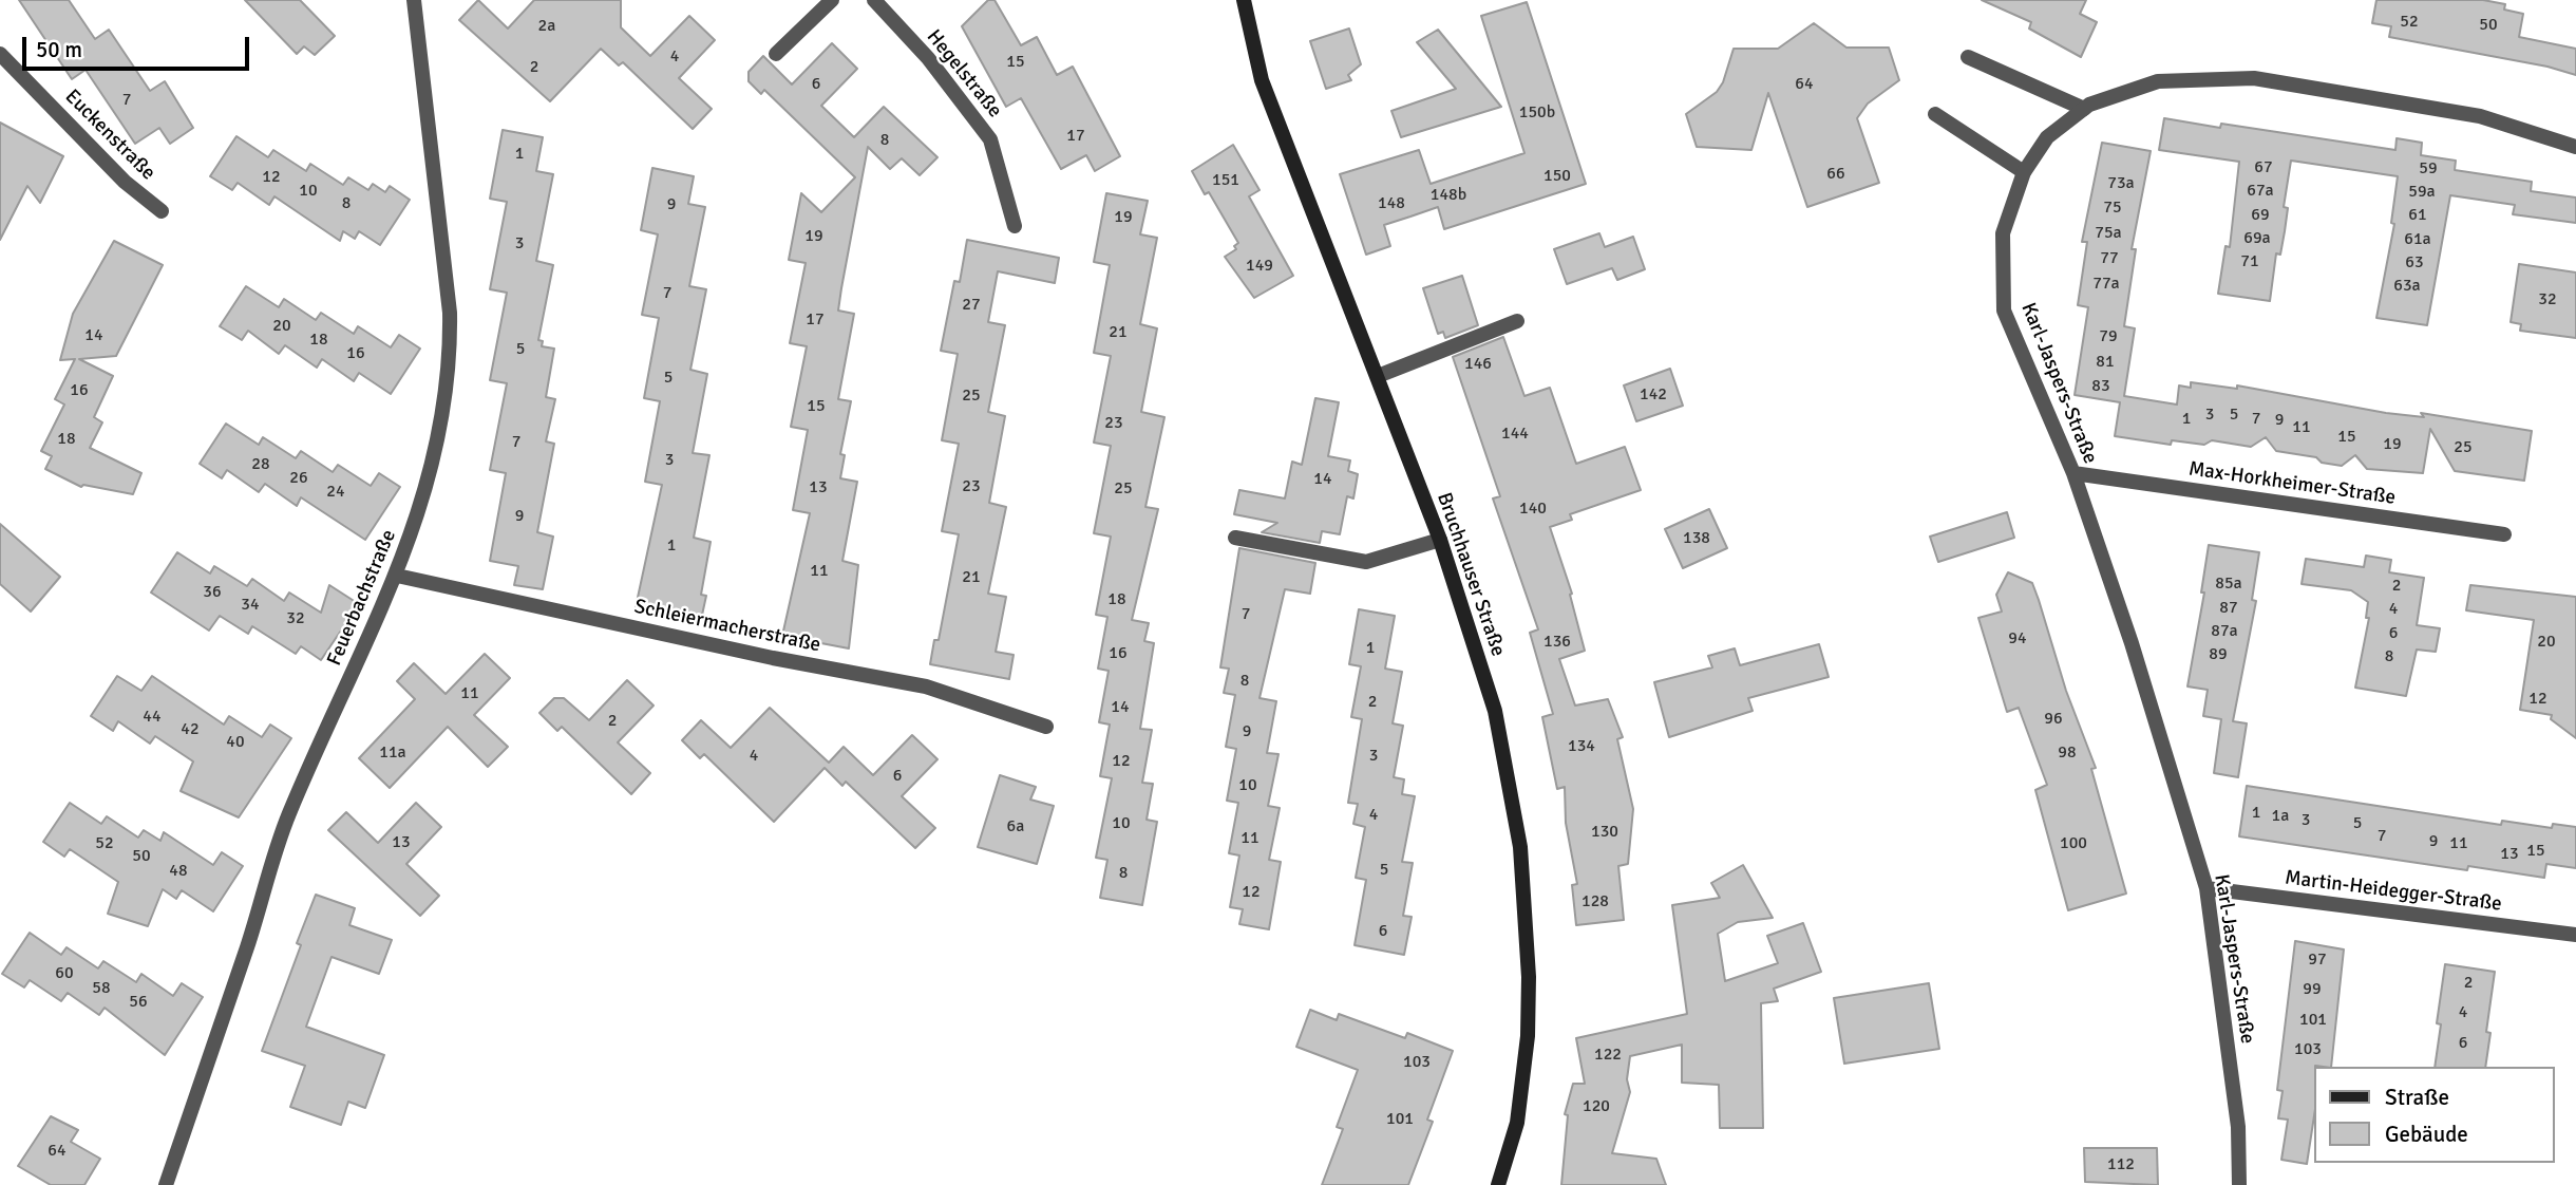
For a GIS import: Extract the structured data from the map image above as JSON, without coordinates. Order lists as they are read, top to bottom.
{
  "streets": {
    "street": [
      "Hegelstraße",
      "Euckenstraße",
      "Karl-Jaspers-Straße",
      "Max-Horkheimer-Straße",
      "Bruchhauser Straße",
      "Feuerbachstraße",
      "Schleiermacherstraße",
      "Martin-Heidegger-Straße"
    ]
  },
  "crossings": [
    ["Karl-Jaspers-Straße", "Max-Horkheimer-Straße"],
    ["Karl-Jaspers-Straße", "Martin-Heidegger-Straße"],
    ["Feuerbachstraße", "Schleiermacherstraße"]
  ],
  "house_numbers": [
    "52",
    "50",
    "2a",
    "4",
    "15",
    "2",
    "6",
    "64",
    "7",
    "150b",
    "17",
    "8",
    "1",
    "67",
    "59",
    "66",
    "150",
    "12",
    "151",
    "73a",
    "10",
    "67a",
    "59a",
    "148b",
    "8",
    "148",
    "9",
    "75",
    "69",
    "61",
    "19",
    "75a",
    "19",
    "69a",
    "61a",
    "3",
    "77",
    "71",
    "63",
    "149",
    "77a",
    "63a",
    "7",
    "32",
    "27",
    "17",
    "20",
    "21",
    "14",
    "79",
    "18",
    "5",
    "16",
    "81",
    "146",
    "5",
    "83",
    "16",
    "142",
    "25",
    "15",
    "3",
    "5",
    "1",
    "7",
    "9",
    "23",
    "11",
    "144",
    "15",
    "18",
    "7",
    "19",
    "25",
    "3",
    "28",
    "26",
    "14",
    "23",
    "13",
    "25",
    "24",
    "140",
    "9",
    "138",
    "1",
    "11",
    "21",
    "85a",
    "2",
    "36",
    "18",
    "34",
    "87",
    "4",
    "7",
    "32",
    "87a",
    "6",
    "94",
    "136",
    "20",
    "1",
    "16",
    "89",
    "8",
    "8",
    "11",
    "12",
    "2",
    "14",
    "44",
    "96",
    "2",
    "42",
    "9",
    "40",
    "134",
    "11a",
    "98",
    "4",
    "3",
    "12",
    "6",
    "10",
    "1",
    "4",
    "1a",
    "3",
    "10",
    "5",
    "6a",
    "130",
    "7",
    "11",
    "9",
    "13",
    "52",
    "100",
    "11",
    "15",
    "13",
    "50",
    "5",
    "48",
    "8",
    "12",
    "128",
    "6",
    "97",
    "60",
    "2",
    "58",
    "99",
    "56",
    "4",
    "101",
    "6",
    "103",
    "122",
    "103",
    "120",
    "101",
    "64",
    "112"
  ],
  "legend": ["Straße", "Gebäude"],
  "scale_bar": "50 m"
}
